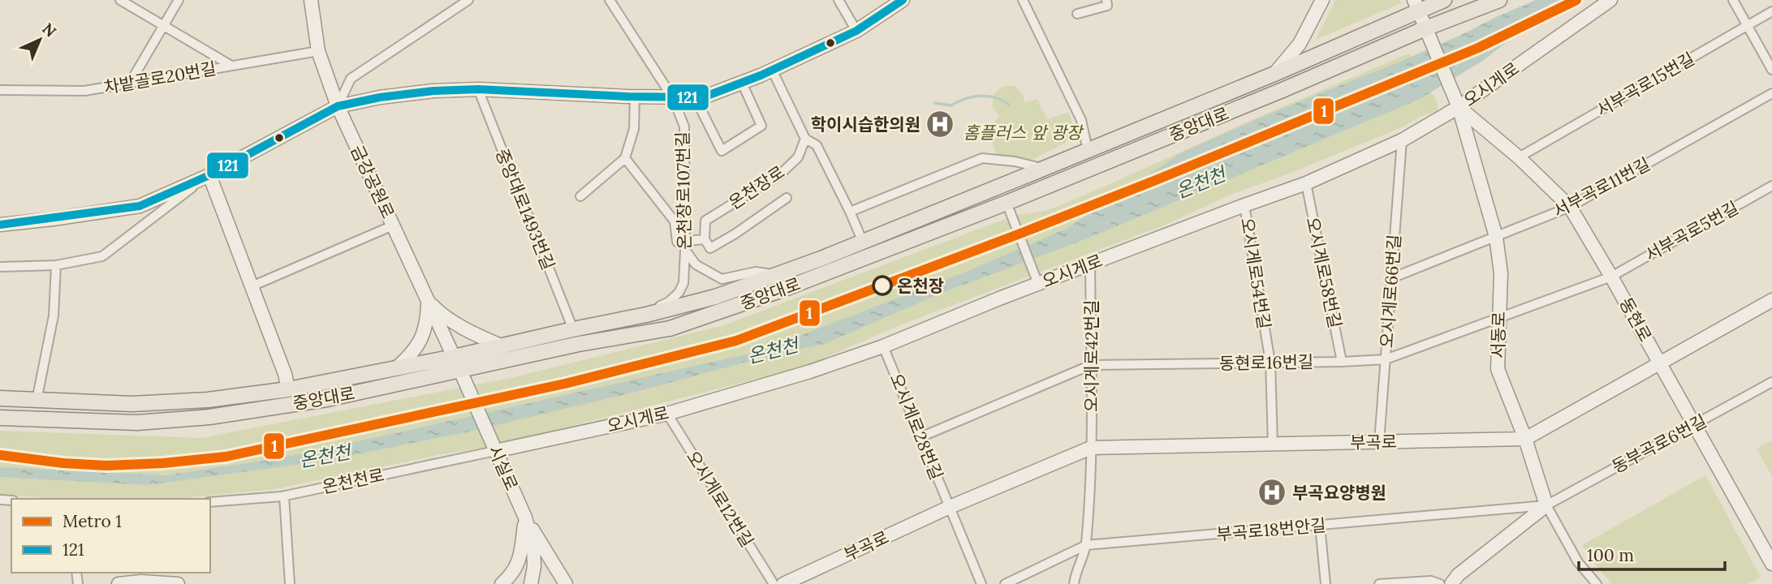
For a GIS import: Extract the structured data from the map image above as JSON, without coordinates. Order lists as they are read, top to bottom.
{
  "streets": {
    "main road": ["중앙대로"],
    "street": [
      "차밭골로20번길",
      "오시게로",
      "서부곡로15번길",
      "금강공원로",
      "온천장로",
      "서부곡로11번길",
      "온천장로107번길",
      "중앙대로1493번길",
      "서부곡로5번길",
      "오시게로58번길",
      "오시게로54번길",
      "오시게로66번길",
      "동현로",
      "서동로",
      "오시게로42번길",
      "동현로16번길",
      "오시게로28번길",
      "부곡로",
      "동부곡로6번길",
      "시실로",
      "온천천로",
      "오시게로12번길",
      "부곡로18번안길"
    ]
  },
  "crossings": [
    ["차밭골로20번길", "금강공원로"],
    ["오시게로", "오시게로58번길"],
    ["오시게로", "오시게로54번길"],
    ["오시게로", "오시게로66번길"],
    ["오시게로", "동현로"],
    ["오시게로", "서동로"],
    ["오시게로", "오시게로42번길"],
    ["오시게로", "오시게로28번길"],
    ["오시게로", "시실로"],
    ["오시게로", "온천천로"],
    ["오시게로", "오시게로12번길"],
    ["서부곡로15번길", "동현로"],
    ["중앙대로", "금강공원로"],
    ["중앙대로", "온천장로107번길"],
    ["중앙대로", "중앙대로1493번길"],
    ["중앙대로", "서동로"],
    ["중앙대로", "시실로"],
    ["금강공원로", "시실로"],
    ["서부곡로11번길", "오시게로66번길"],
    ["서부곡로11번길", "동현로"],
    ["서부곡로11번길", "서동로"],
    ["서부곡로5번길", "동현로"],
    ["서부곡로5번길", "동현로16번길"],
    ["오시게로58번길", "동현로16번길"],
    ["오시게로54번길", "동현로16번길"],
    ["오시게로54번길", "부곡로"],
    ["오시게로66번길", "동현로16번길"],
    ["오시게로66번길", "부곡로"],
    ["동현로", "서동로"],
    ["동현로", "동현로16번길"],
    ["동현로", "부곡로"],
    ["동현로", "동부곡로6번길"],
    ["서동로", "동현로16번길"],
    ["서동로", "부곡로"],
    ["서동로", "동부곡로6번길"],
    ["서동로", "부곡로18번안길"],
    ["오시게로42번길", "동현로16번길"],
    ["오시게로42번길", "부곡로"],
    ["오시게로42번길", "부곡로18번안길"],
    ["동현로16번길", "오시게로28번길"],
    ["오시게로28번길", "부곡로"],
    ["동부곡로6번길", "부곡로18번안길"],
    ["시실로", "온천천로"]
  ],
  "water": ["온천천"],
  "parks": ["홈플러스 앞 광장"],
  "places": {
    "hospital": ["학이시습한의원", "부곡요양병원"],
    "other": ["온천장"]
  },
  "lines": ["metro line 1", "transit line 121"],
  "legend": ["Metro 1", "121"],
  "scale_bar": "100 m",
  "north": "top right"
}
